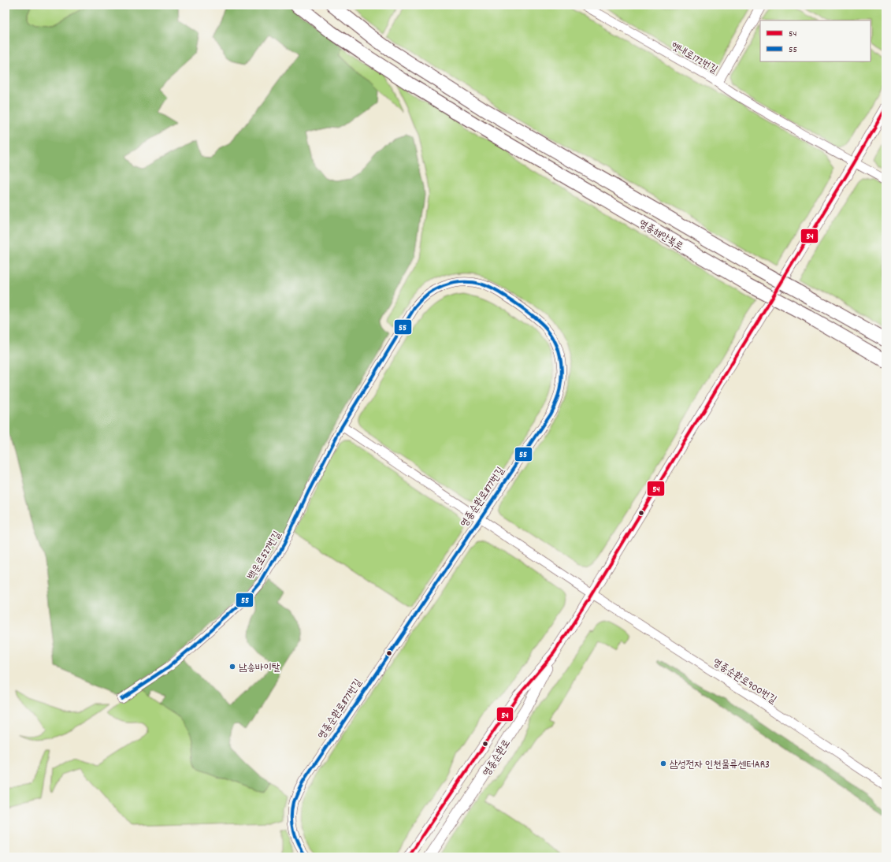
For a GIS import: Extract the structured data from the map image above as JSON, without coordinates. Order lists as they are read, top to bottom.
{
  "streets": {
    "highway": ["영종해안북로"],
    "main road": ["영종순환로"],
    "street": [
      "햇내로172번길",
      "영종순환로877번길",
      "백운로527번길",
      "영종순환로900번길"
    ]
  },
  "crossings": [
    ["영종순환로877번길", "백운로527번길"],
    ["영종순환로877번길", "영종순환로900번길"],
    ["백운로527번길", "영종순환로900번길"],
    ["영종순환로900번길", "영종순환로"]
  ],
  "places": ["남송바이탈", "삼성전자 인천물류센터AR3"],
  "lines": ["transit line 54", "transit line 55"],
  "legend": ["54", "55"]
}
